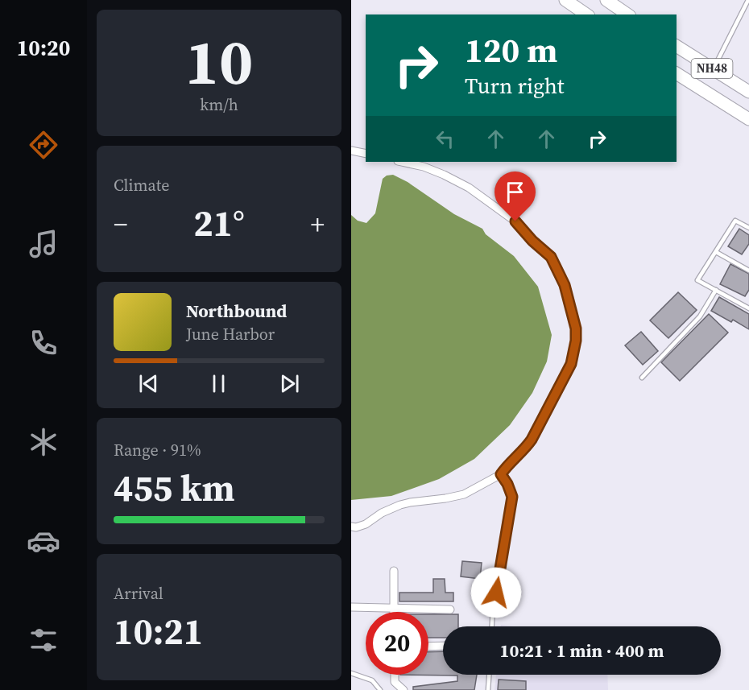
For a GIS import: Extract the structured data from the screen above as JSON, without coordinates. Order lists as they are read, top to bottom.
{
  "streets": {
    "highway": ["NH48"]
  },
  "page": {
    "tabs": "10:20",
    "tile": [
      ["10", "km/h"],
      "Climate",
      ["Range · 91%", "455 km"],
      ["Arrival", "10:21"]
    ],
    "turn": ["120 m", "Turn right"],
    "heat": ["−", "21°", "+"],
    "song": ["Northbound", "June Harbor"],
    "limit": "20",
    "trip": "10:21 · 1 min · 400 m"
  }
}
